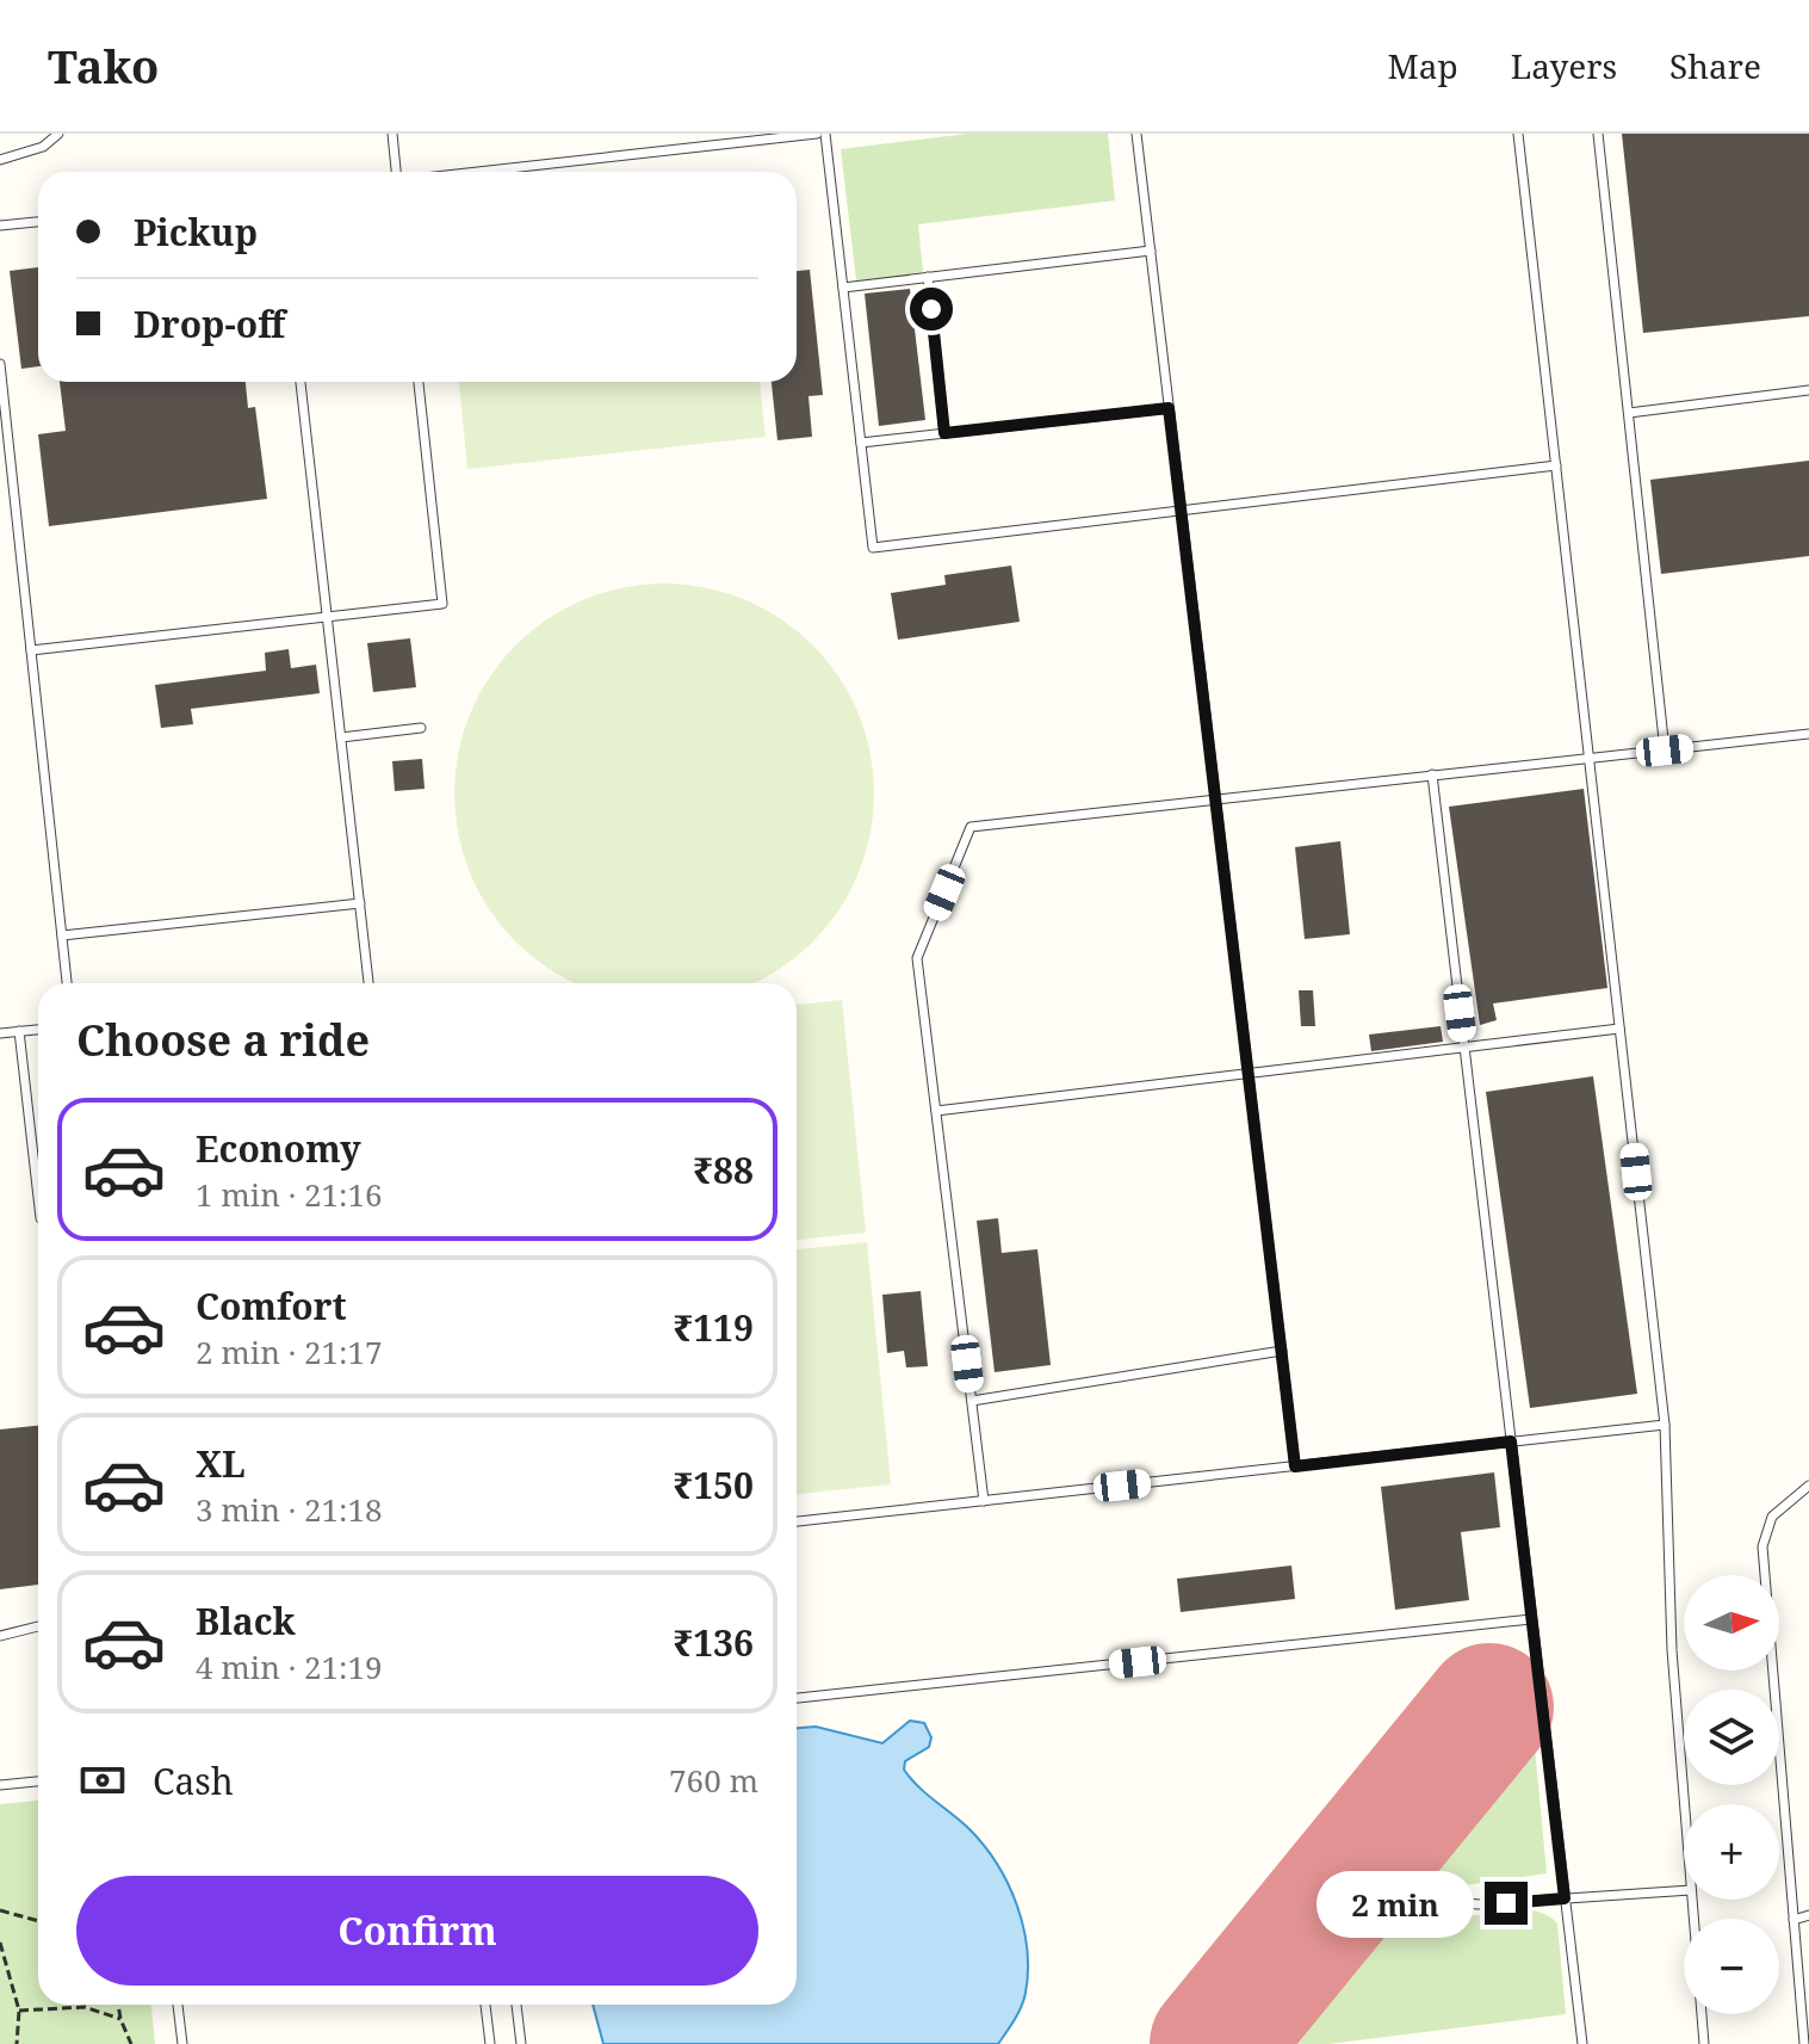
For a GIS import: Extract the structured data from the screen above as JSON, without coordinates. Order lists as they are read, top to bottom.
{
  "north": "right",
  "page": {
    "header": "Tako",
    "nav": ["Map", "Layers", "Share"],
    "banner": ["Pickup", "Drop-off"],
    "heading": "Choose a ride",
    "list": [
      {
        "name": "Economy",
        "note": "1 min · 21:16",
        "value": "₹88"
      },
      {
        "name": "Comfort",
        "note": "2 min · 21:17",
        "value": "₹119"
      },
      {
        "name": "XL",
        "note": "3 min · 21:18",
        "value": "₹150"
      },
      {
        "name": "Black",
        "note": "4 min · 21:19",
        "value": "₹136"
      }
    ],
    "map_buttons": ["+", "−"],
    "pay": ["Cash", "760 m"],
    "buttons": "Confirm",
    "bubble": "2 min"
  }
}
